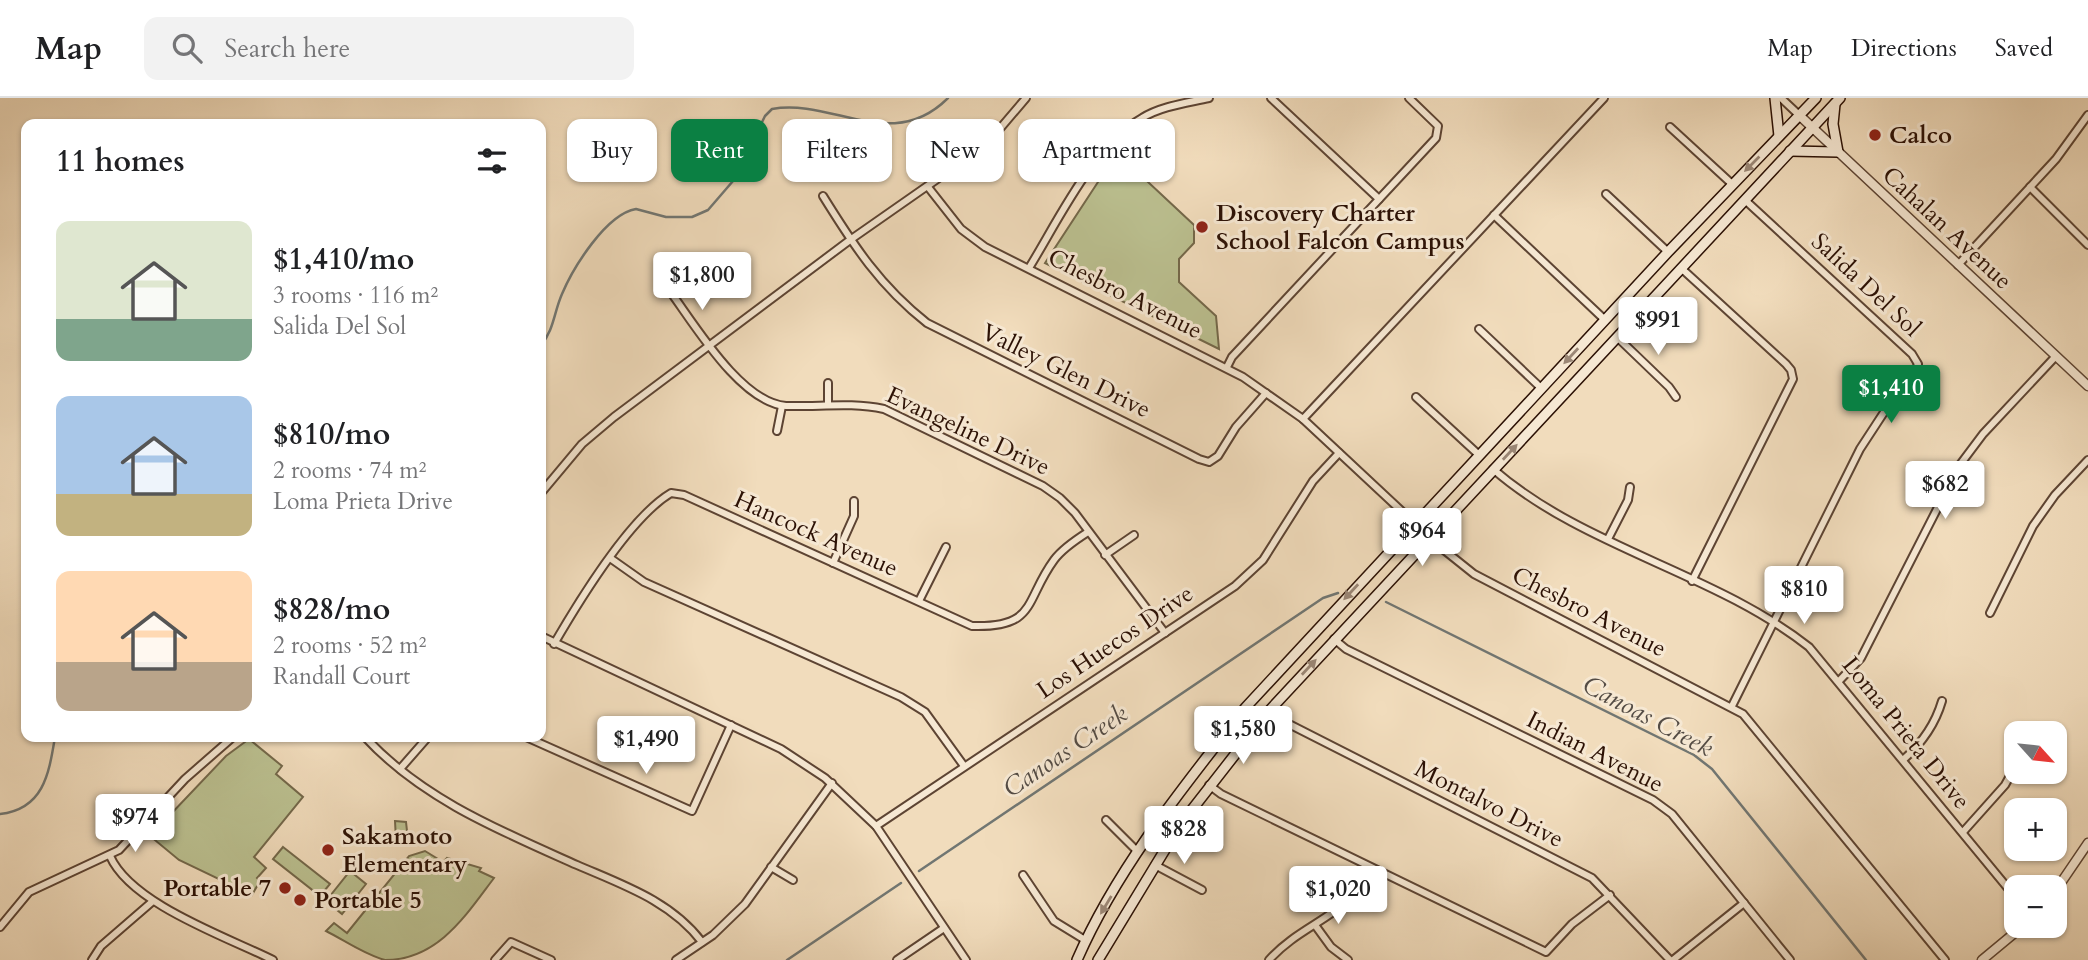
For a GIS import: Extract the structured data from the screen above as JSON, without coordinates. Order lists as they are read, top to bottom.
{
  "streets": {
    "street": [
      "Cahalan Avenue",
      "Salida Del Sol",
      "Chesbro Avenue",
      "Valley Glen Drive",
      "Evangeline Drive",
      "Hancock Avenue",
      "Los Huecos Drive",
      "Loma Prieta Drive",
      "Indian Avenue",
      "Montalvo Drive"
    ]
  },
  "crossings": [
    ["Salida Del Sol", "Chesbro Avenue"],
    ["Salida Del Sol", "Loma Prieta Drive"],
    ["Chesbro Avenue", "Valley Glen Drive"],
    ["Chesbro Avenue", "Los Huecos Drive"],
    ["Evangeline Drive", "Hancock Avenue"],
    ["Evangeline Drive", "Los Huecos Drive"]
  ],
  "water": ["Canoas Creek"],
  "places": [
    "Calco",
    "Discovery Charter School Falcon Campus",
    "Sakamoto Elementary",
    "Portable 7",
    "Portable 5"
  ],
  "north": "bottom right",
  "page": {
    "header": "Map",
    "search": "Search here",
    "nav": ["Map", "Directions", "Saved"],
    "chip": [
      "Buy",
      "Rent",
      "Filters",
      "New",
      "Apartment"
    ],
    "heading": "11 homes",
    "list": [
      {
        "name": "$1,410/mo",
        "note": "3 rooms · 116 m² · Salida Del Sol"
      },
      {
        "name": "$810/mo",
        "note": "2 rooms · 74 m² · Loma Prieta Drive"
      },
      {
        "name": "$828/mo",
        "note": "2 rooms · 52 m² · Randall Court"
      }
    ],
    "price": [
      "$1,800",
      "$991",
      "$1,410",
      "$682",
      "$964",
      "$810",
      "$1,580",
      "$1,490",
      "$974",
      "$828",
      "$1,020"
    ],
    "map_buttons": ["+", "−"]
  }
}
